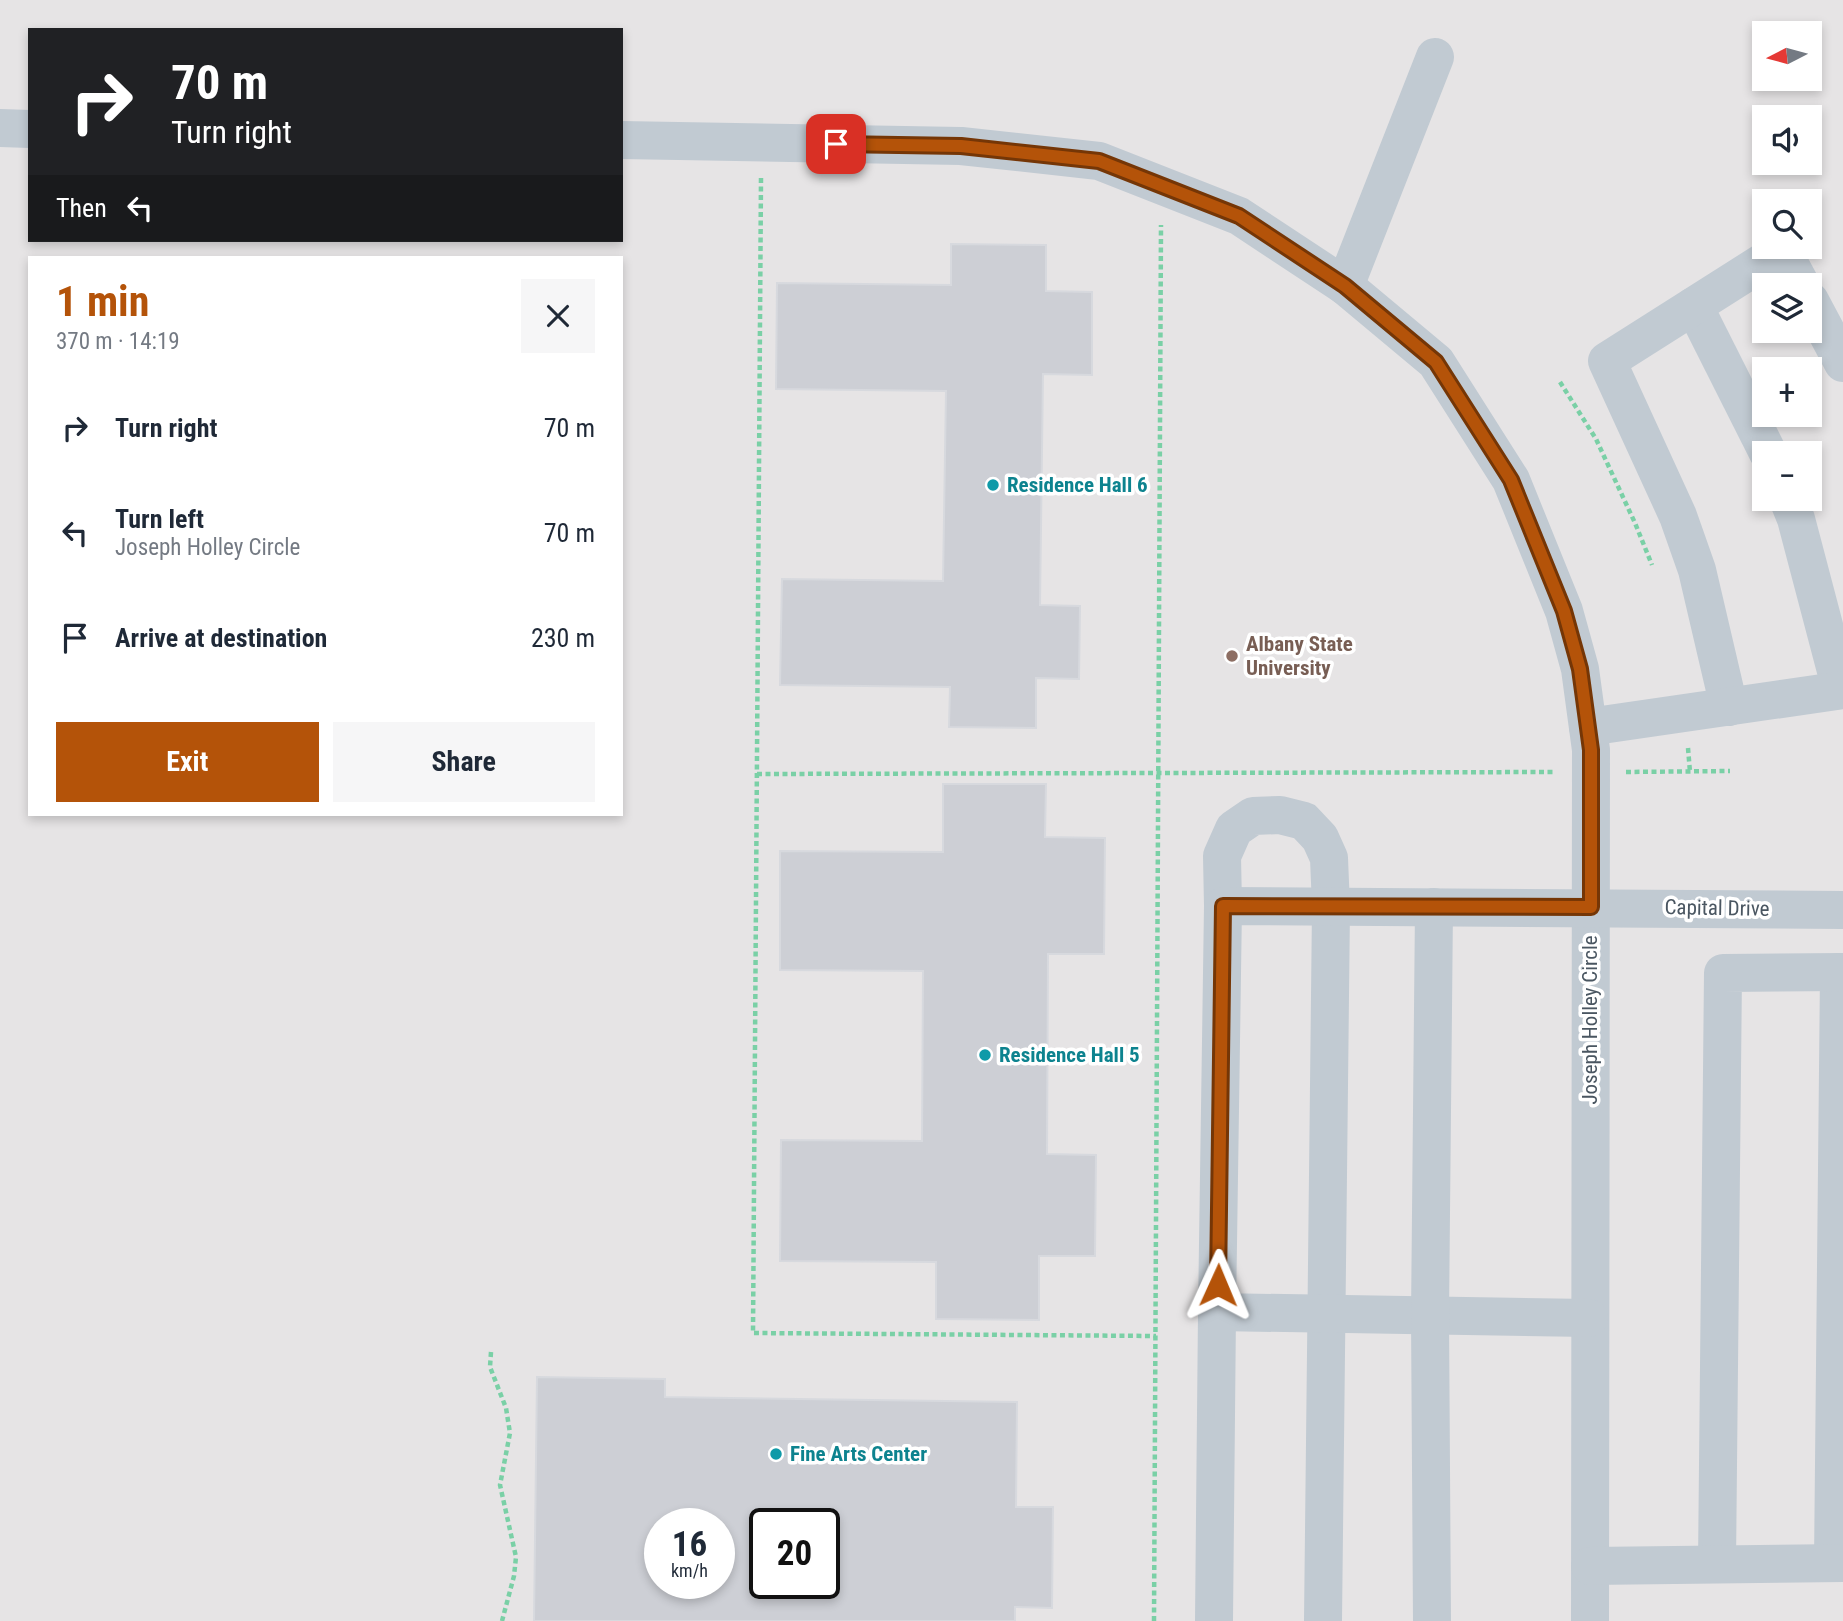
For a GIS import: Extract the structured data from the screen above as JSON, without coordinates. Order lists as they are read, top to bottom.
{
  "streets": {
    "street": ["Capital Drive", "Joseph Holley Circle"]
  },
  "crossings": [
    ["Capital Drive", "Joseph Holley Circle"]
  ],
  "places": [
    "Residence Hall 6",
    "Albany State University",
    "Residence Hall 5",
    "Fine Arts Center"
  ],
  "north": "left",
  "page": {
    "map_buttons": ["+", "−"],
    "turn": ["70 m", "Turn right"],
    "then": "Then",
    "heading": ["1 min", "370 m · 14:19"],
    "list": [
      {
        "name": "Turn right",
        "value": "70 m"
      },
      {
        "name": "Turn left",
        "note": "Joseph Holley Circle",
        "value": "70 m"
      },
      {
        "name": "Arrive at destination",
        "value": "230 m"
      }
    ],
    "buttons": ["Exit", "Share"],
    "speed": "16 km/h",
    "limit": "20"
  }
}
